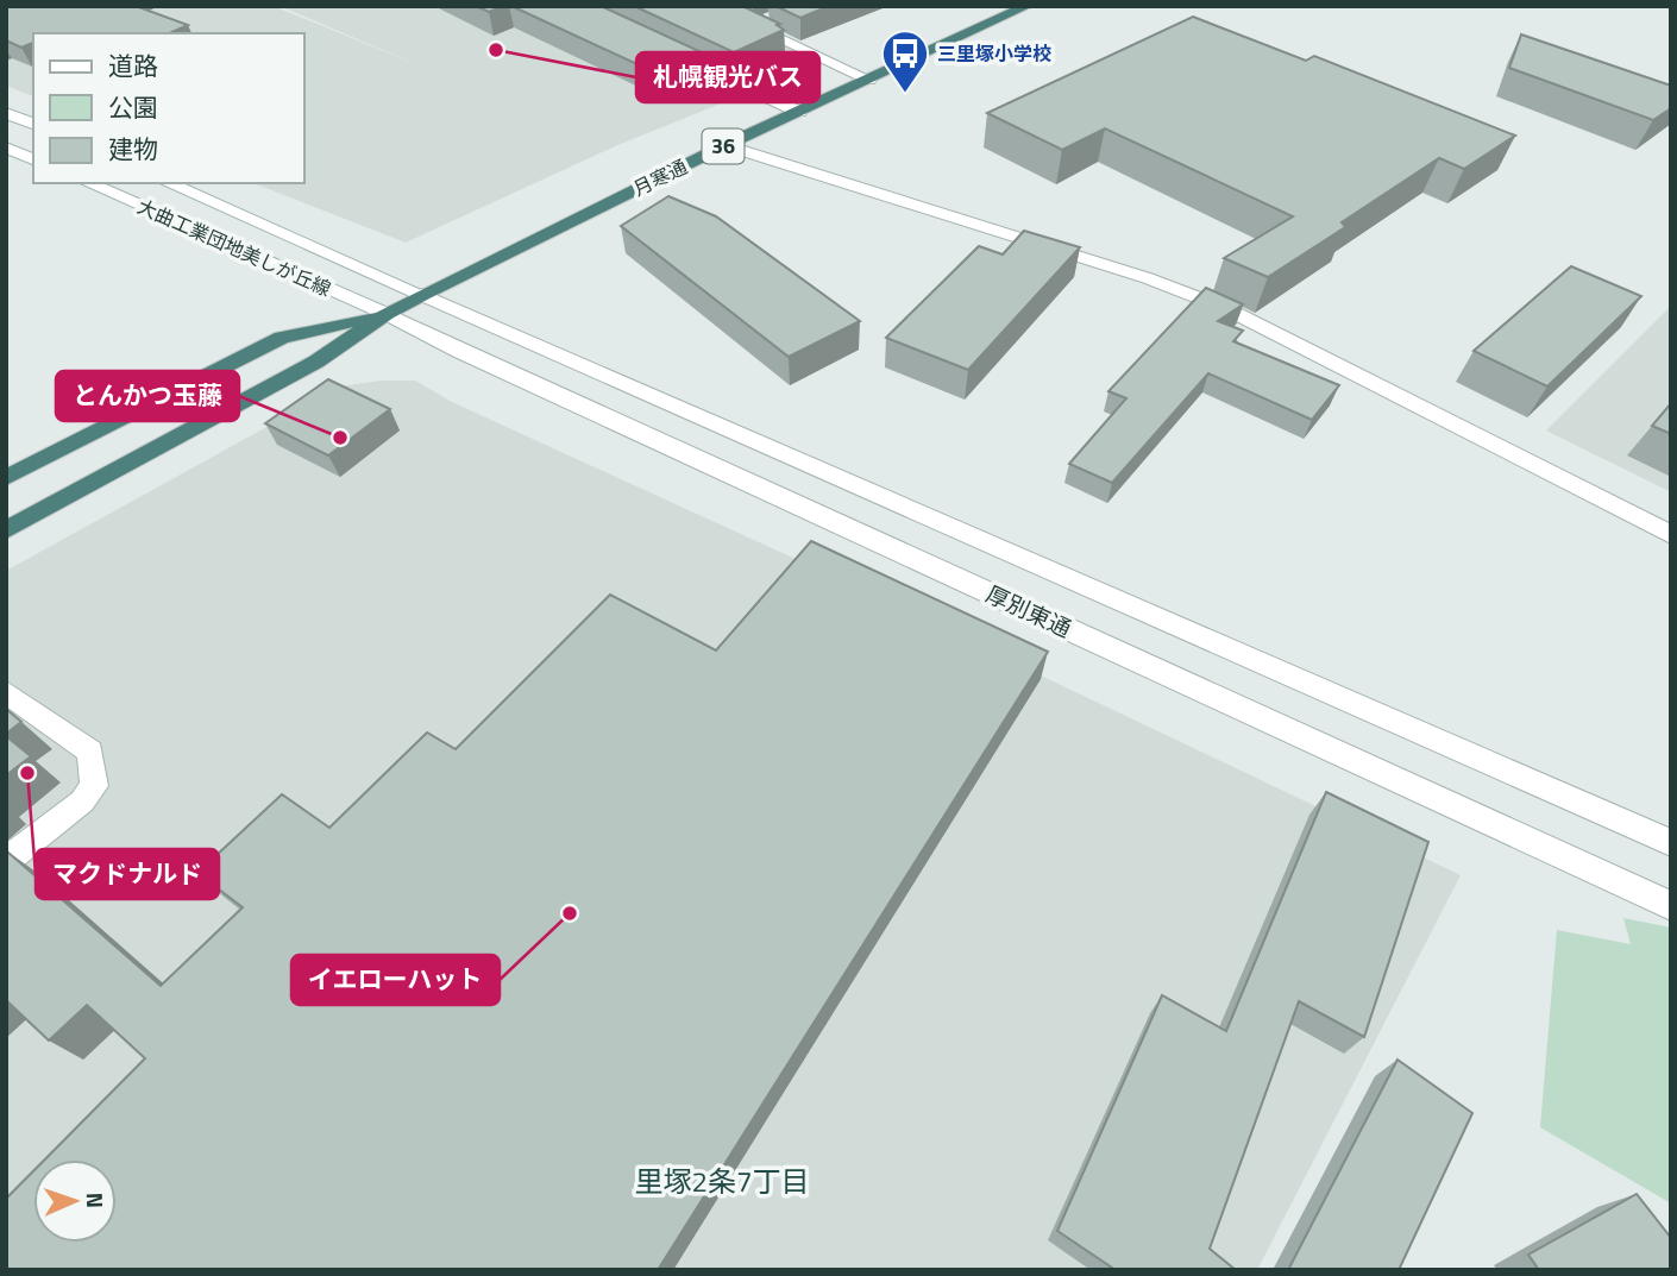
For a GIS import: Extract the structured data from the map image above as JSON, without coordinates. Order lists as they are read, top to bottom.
{
  "streets": {
    "highway": ["36", "月寒通"],
    "street": ["大曲工業団地美しが丘線", "厚別東通"]
  },
  "crossings": [
    ["月寒通", "大曲工業団地美しが丘線"],
    ["月寒通", "厚別東通"],
    ["大曲工業団地美しが丘線", "厚別東通"]
  ],
  "districts": ["里塚2条7丁目"],
  "places": {
    "other": [
      "札幌観光バス",
      "とんかつ玉藤",
      "マクドナルド",
      "イエローハット"
    ],
    "bus stop": ["三里塚小学校"]
  },
  "legend": ["道路", "公園", "建物"],
  "north": "right"
}
